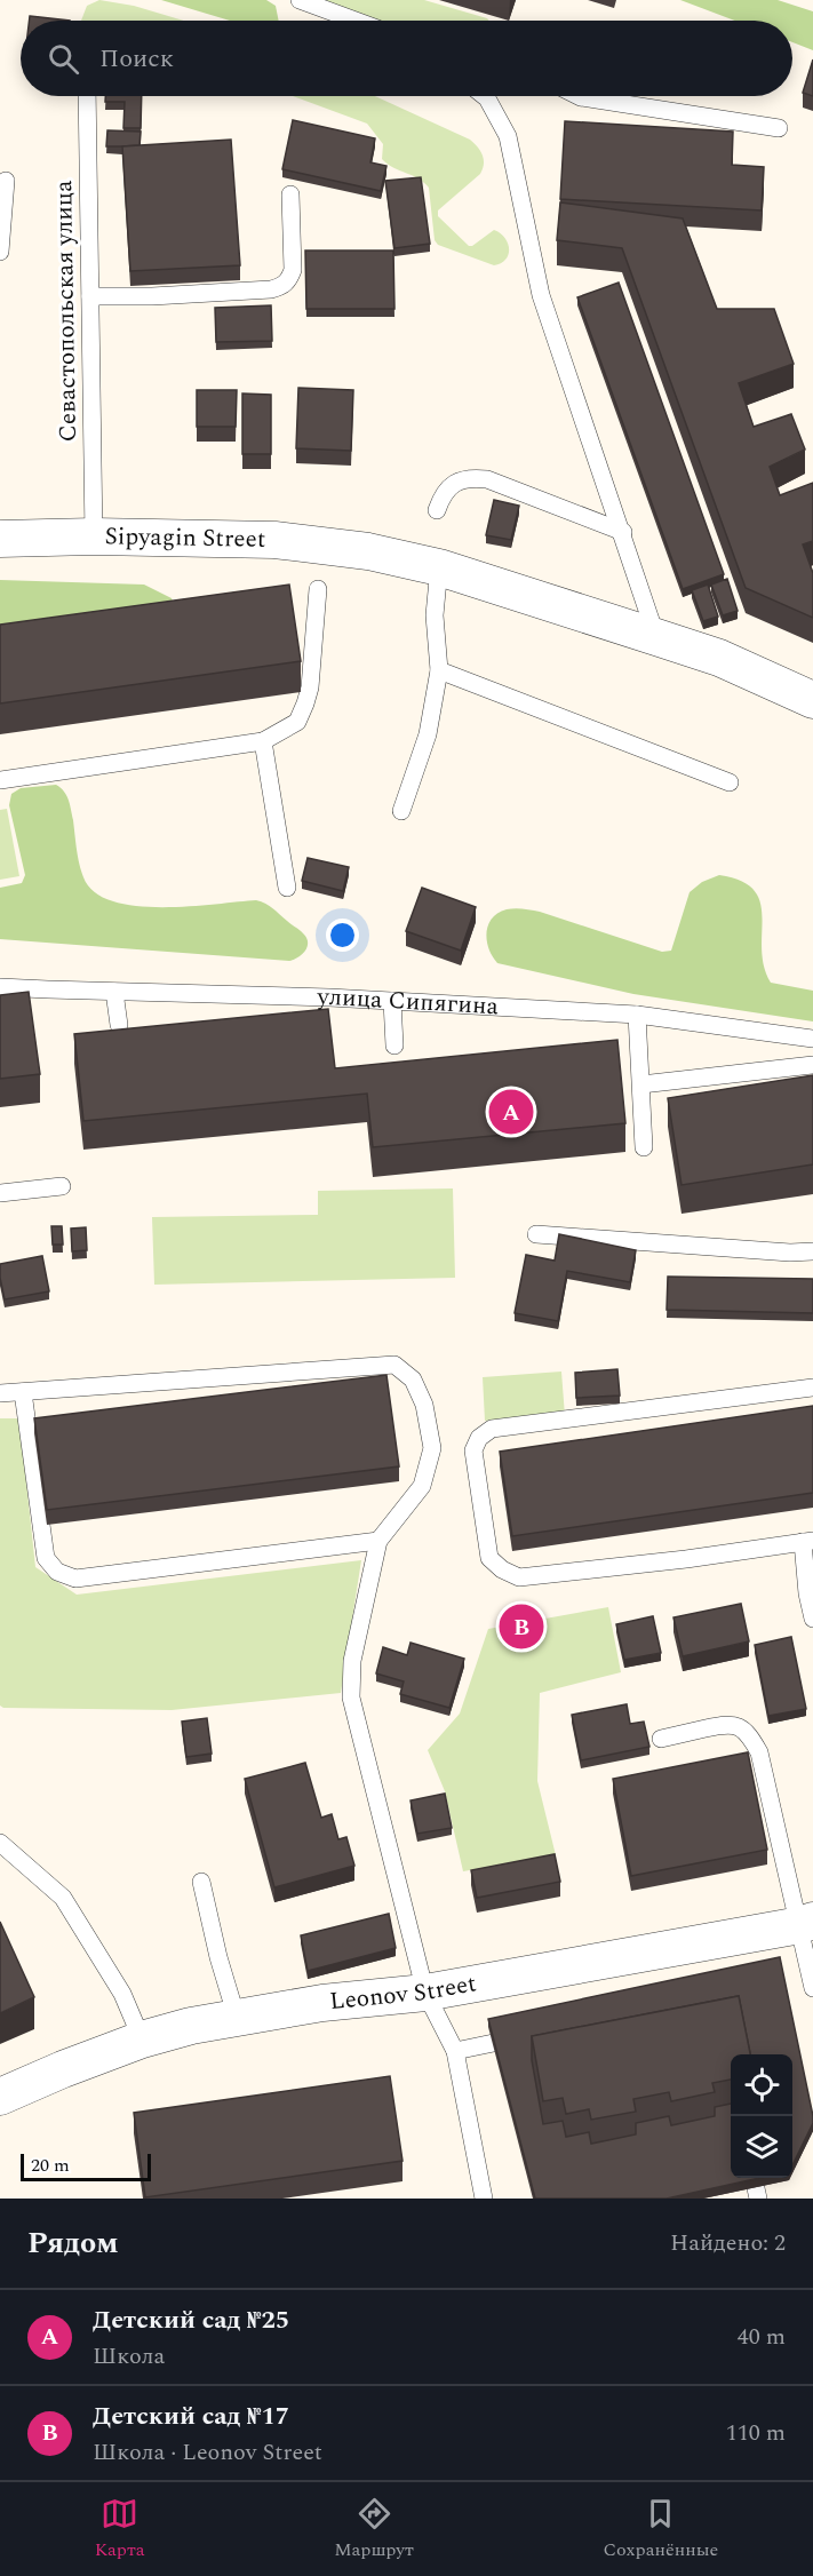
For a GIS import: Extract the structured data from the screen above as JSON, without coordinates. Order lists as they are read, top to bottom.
{
  "streets": {
    "street": ["Sipyagin Street", "Leonov Street"],
    "lane": ["Севастопольская улица", "улица Сипягина"]
  },
  "crossings": [
    ["Севастопольская улица", "Sipyagin Street"]
  ],
  "scale_bar": "20 m",
  "page": {
    "search": "Поиск",
    "pins": ["A", "B"],
    "scale": "20 m",
    "heading": ["Рядом", "Найдено: 2"],
    "list": [
      {
        "mark": "A",
        "name": "Детский сад №25",
        "note": "Школа",
        "value": "40 m"
      },
      {
        "mark": "B",
        "name": "Детский сад №17",
        "note": "Школа · Leonov Street",
        "value": "110 m"
      }
    ],
    "nav": ["Карта", "Маршрут", "Сохранённые"]
  }
}
